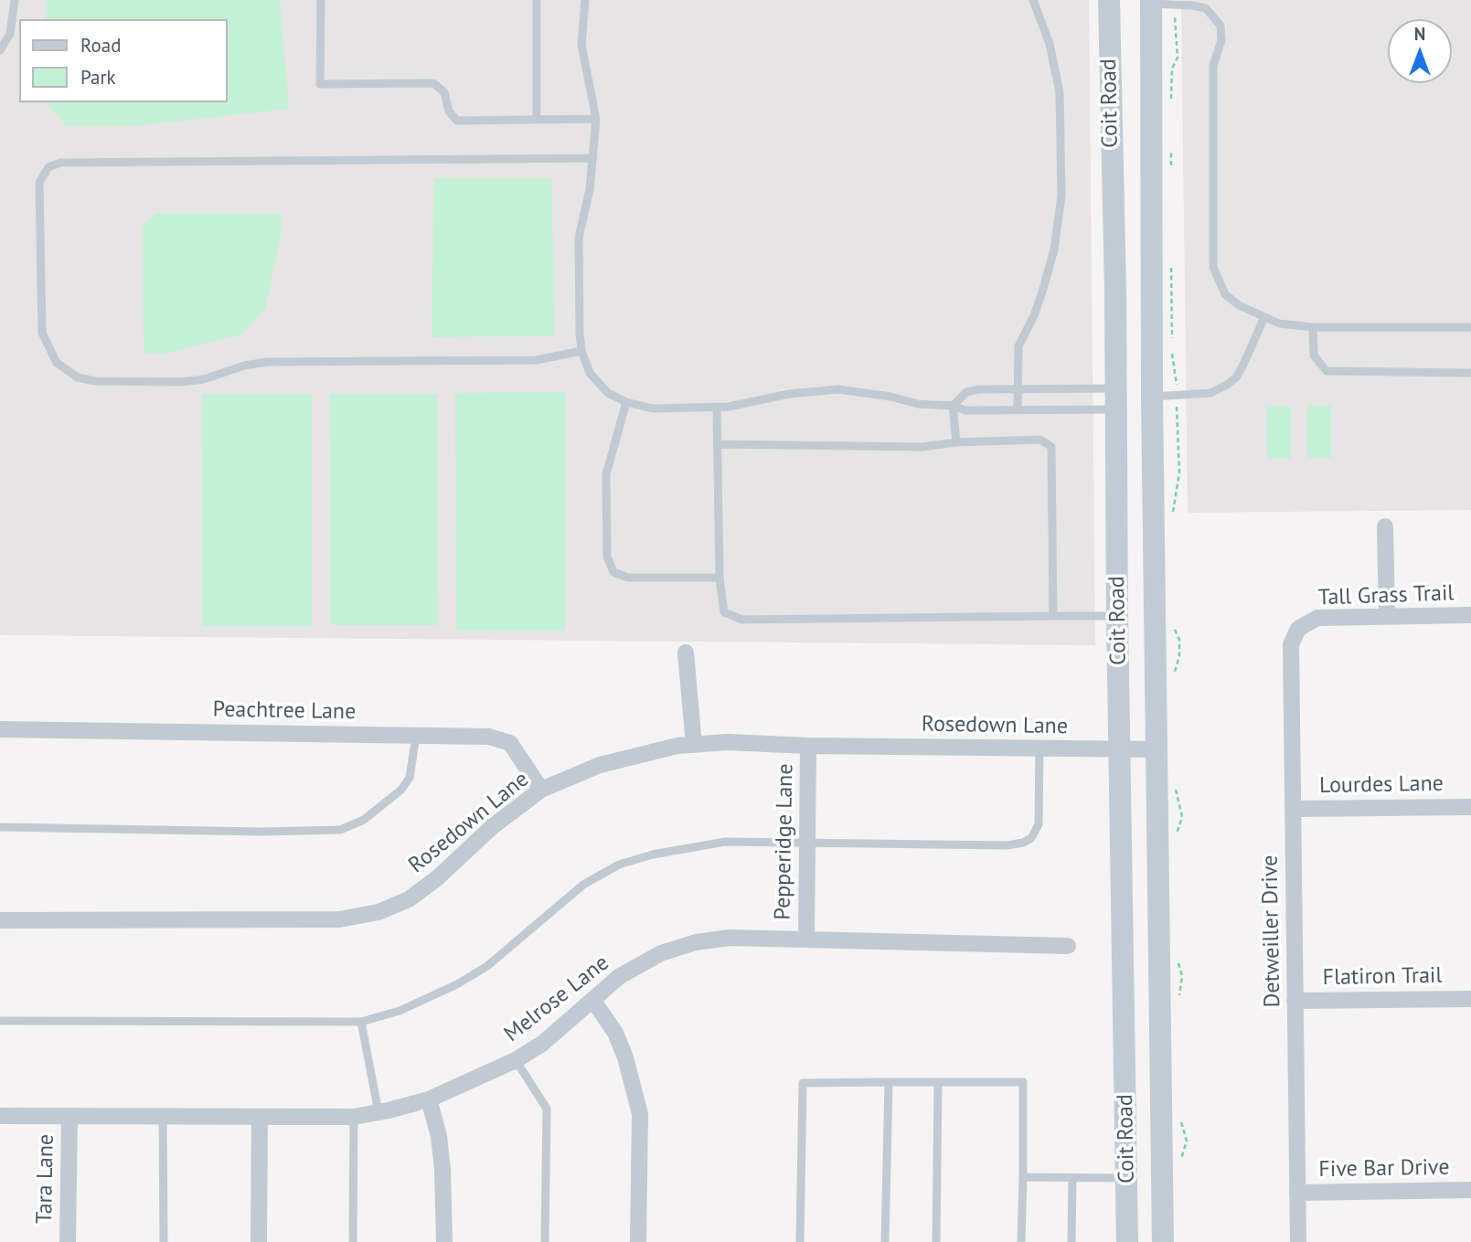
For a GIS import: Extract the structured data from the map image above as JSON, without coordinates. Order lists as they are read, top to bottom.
{
  "streets": {
    "main road": ["Coit Road"],
    "street": [
      "Tall Grass Trail",
      "Peachtree Lane",
      "Rosedown Lane",
      "Lourdes Lane",
      "Pepperidge Lane",
      "Detweiller Drive",
      "Flatiron Trail",
      "Melrose Lane",
      "Five Bar Drive",
      "Tara Lane"
    ]
  },
  "crossings": [
    ["Coit Road", "Rosedown Lane"],
    ["Tall Grass Trail", "Detweiller Drive"],
    ["Peachtree Lane", "Rosedown Lane"],
    ["Rosedown Lane", "Pepperidge Lane"],
    ["Lourdes Lane", "Detweiller Drive"],
    ["Pepperidge Lane", "Melrose Lane"],
    ["Detweiller Drive", "Flatiron Trail"],
    ["Detweiller Drive", "Five Bar Drive"],
    ["Melrose Lane", "Tara Lane"]
  ],
  "legend": ["Road", "Park"],
  "north": "top"
}
